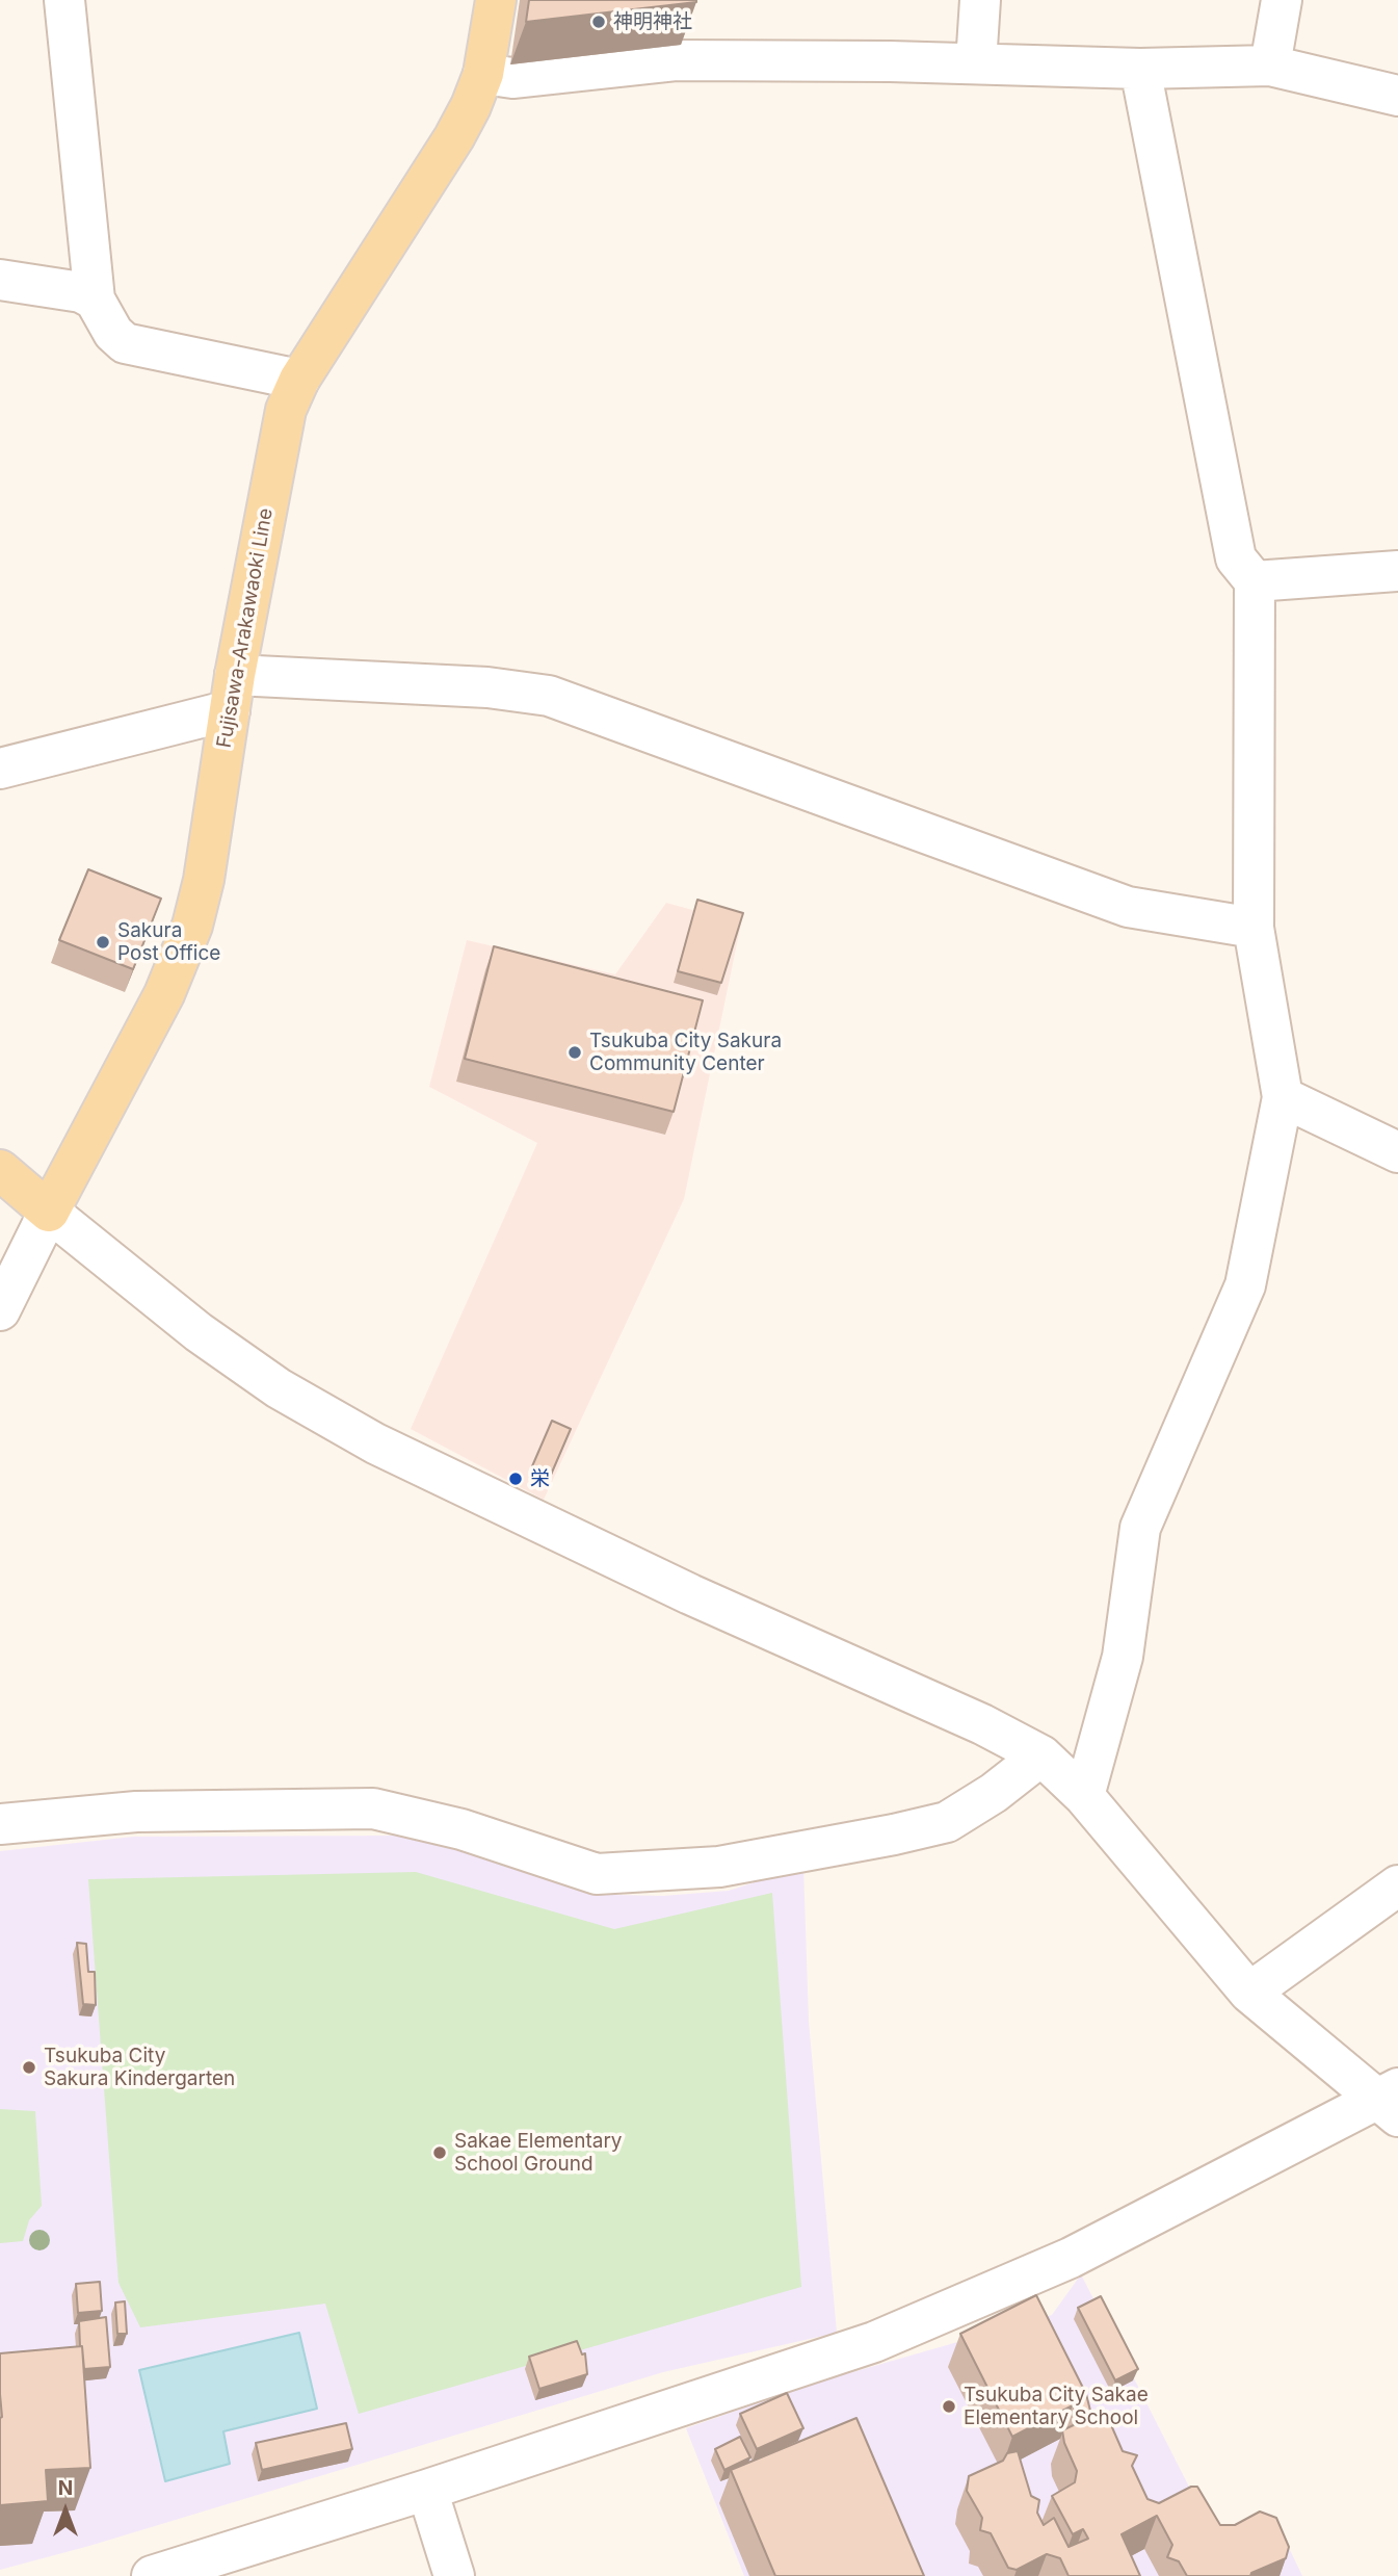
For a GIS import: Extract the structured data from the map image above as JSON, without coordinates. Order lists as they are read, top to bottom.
{
  "streets": {
    "main road": ["Fujisawa-Arakawaoki Line"]
  },
  "places": [
    "神明神社",
    "Sakura Post Office",
    "Tsukuba City Sakura Community Center",
    "栄",
    "Tsukuba City Sakura Kindergarten",
    "Sakae Elementary School Ground",
    "Tsukuba City Sakae Elementary School"
  ],
  "north": "top"
}
